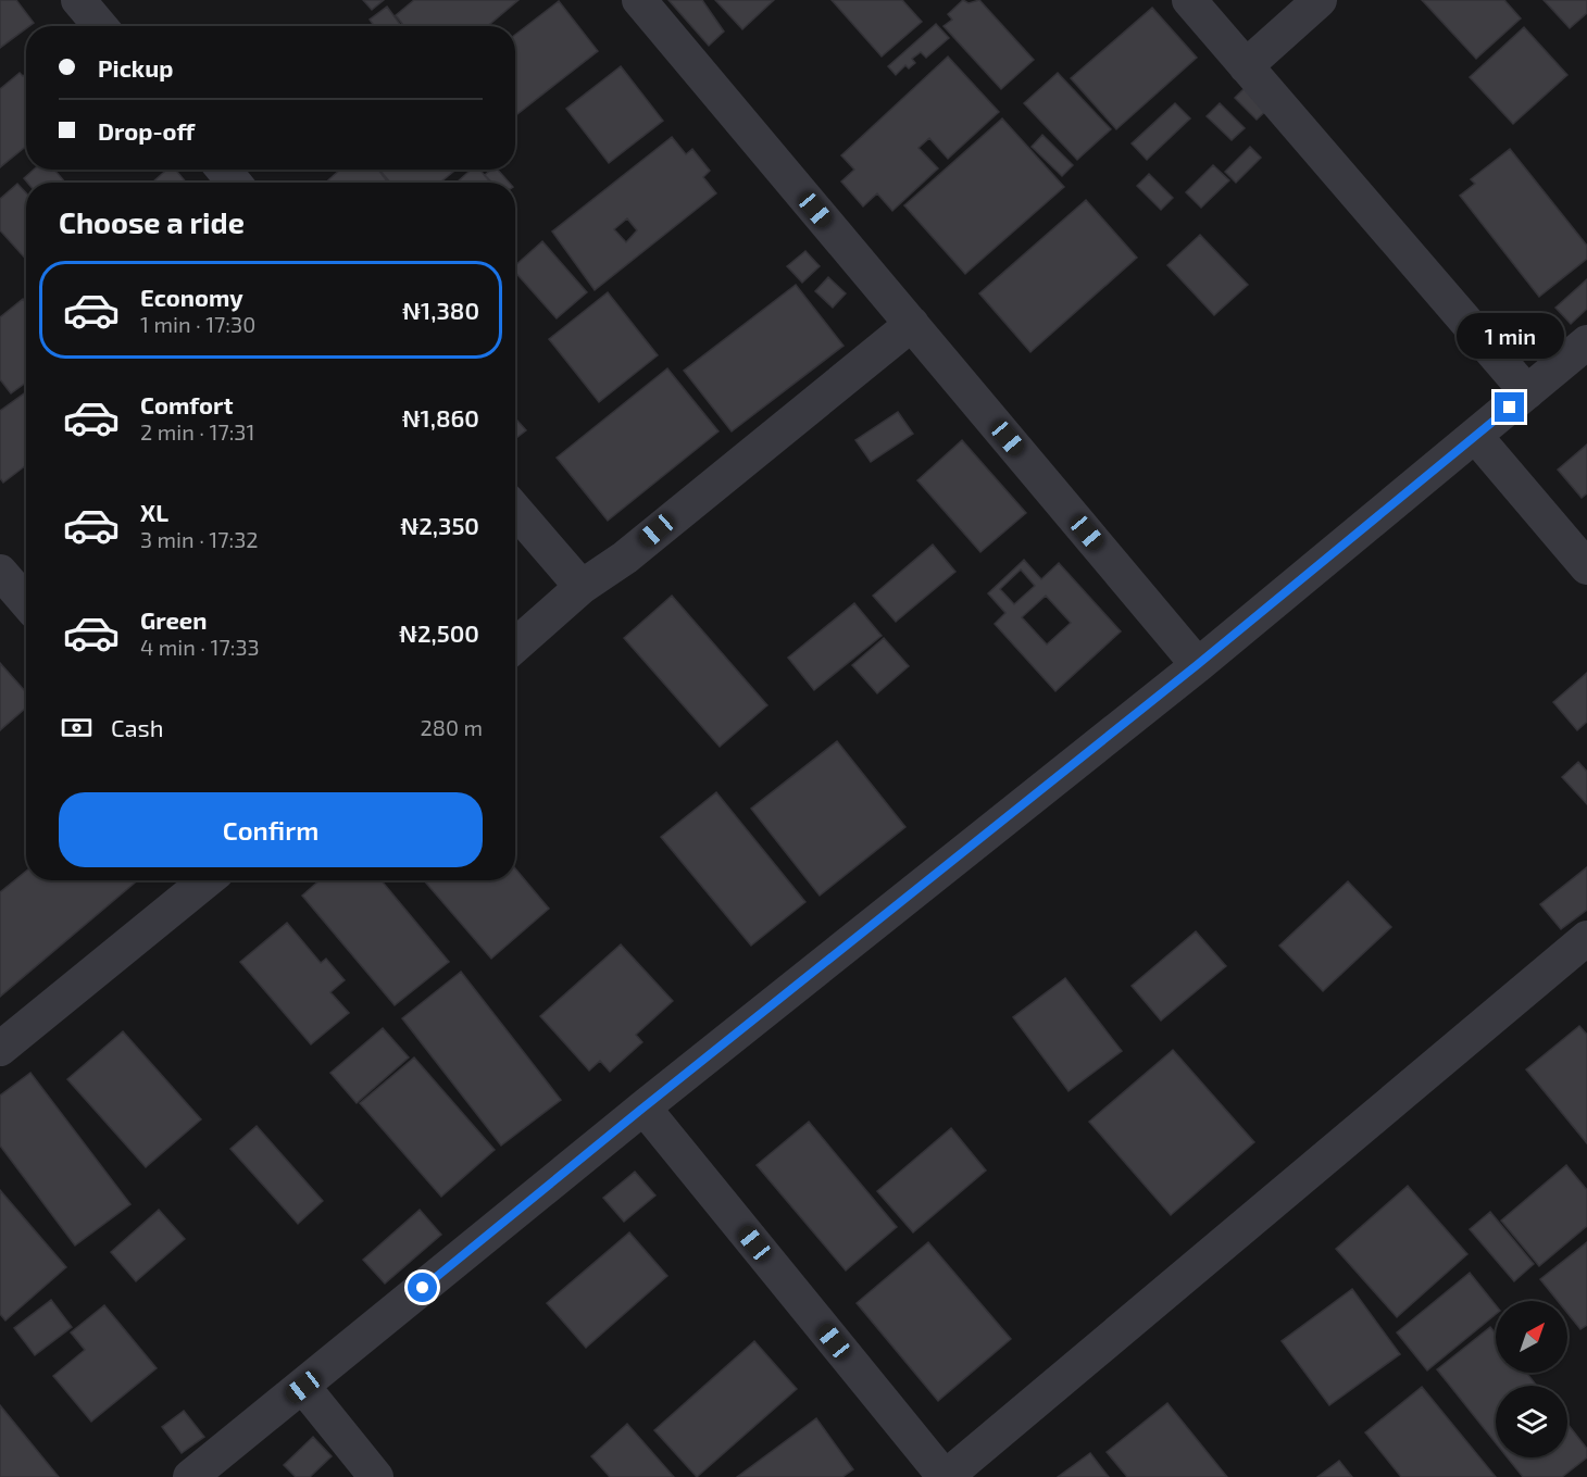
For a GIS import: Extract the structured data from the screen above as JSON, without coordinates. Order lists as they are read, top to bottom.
{
  "north": "top right",
  "page": {
    "banner": ["Pickup", "Drop-off"],
    "heading": "Choose a ride",
    "list": [
      {
        "name": "Economy",
        "note": "1 min · 17:30",
        "value": "₦1,380"
      },
      {
        "name": "Comfort",
        "note": "2 min · 17:31",
        "value": "₦1,860"
      },
      {
        "name": "XL",
        "note": "3 min · 17:32",
        "value": "₦2,350"
      },
      {
        "name": "Green",
        "note": "4 min · 17:33",
        "value": "₦2,500"
      }
    ],
    "bubble": "1 min",
    "pay": ["Cash", "280 m"],
    "buttons": "Confirm"
  }
}
